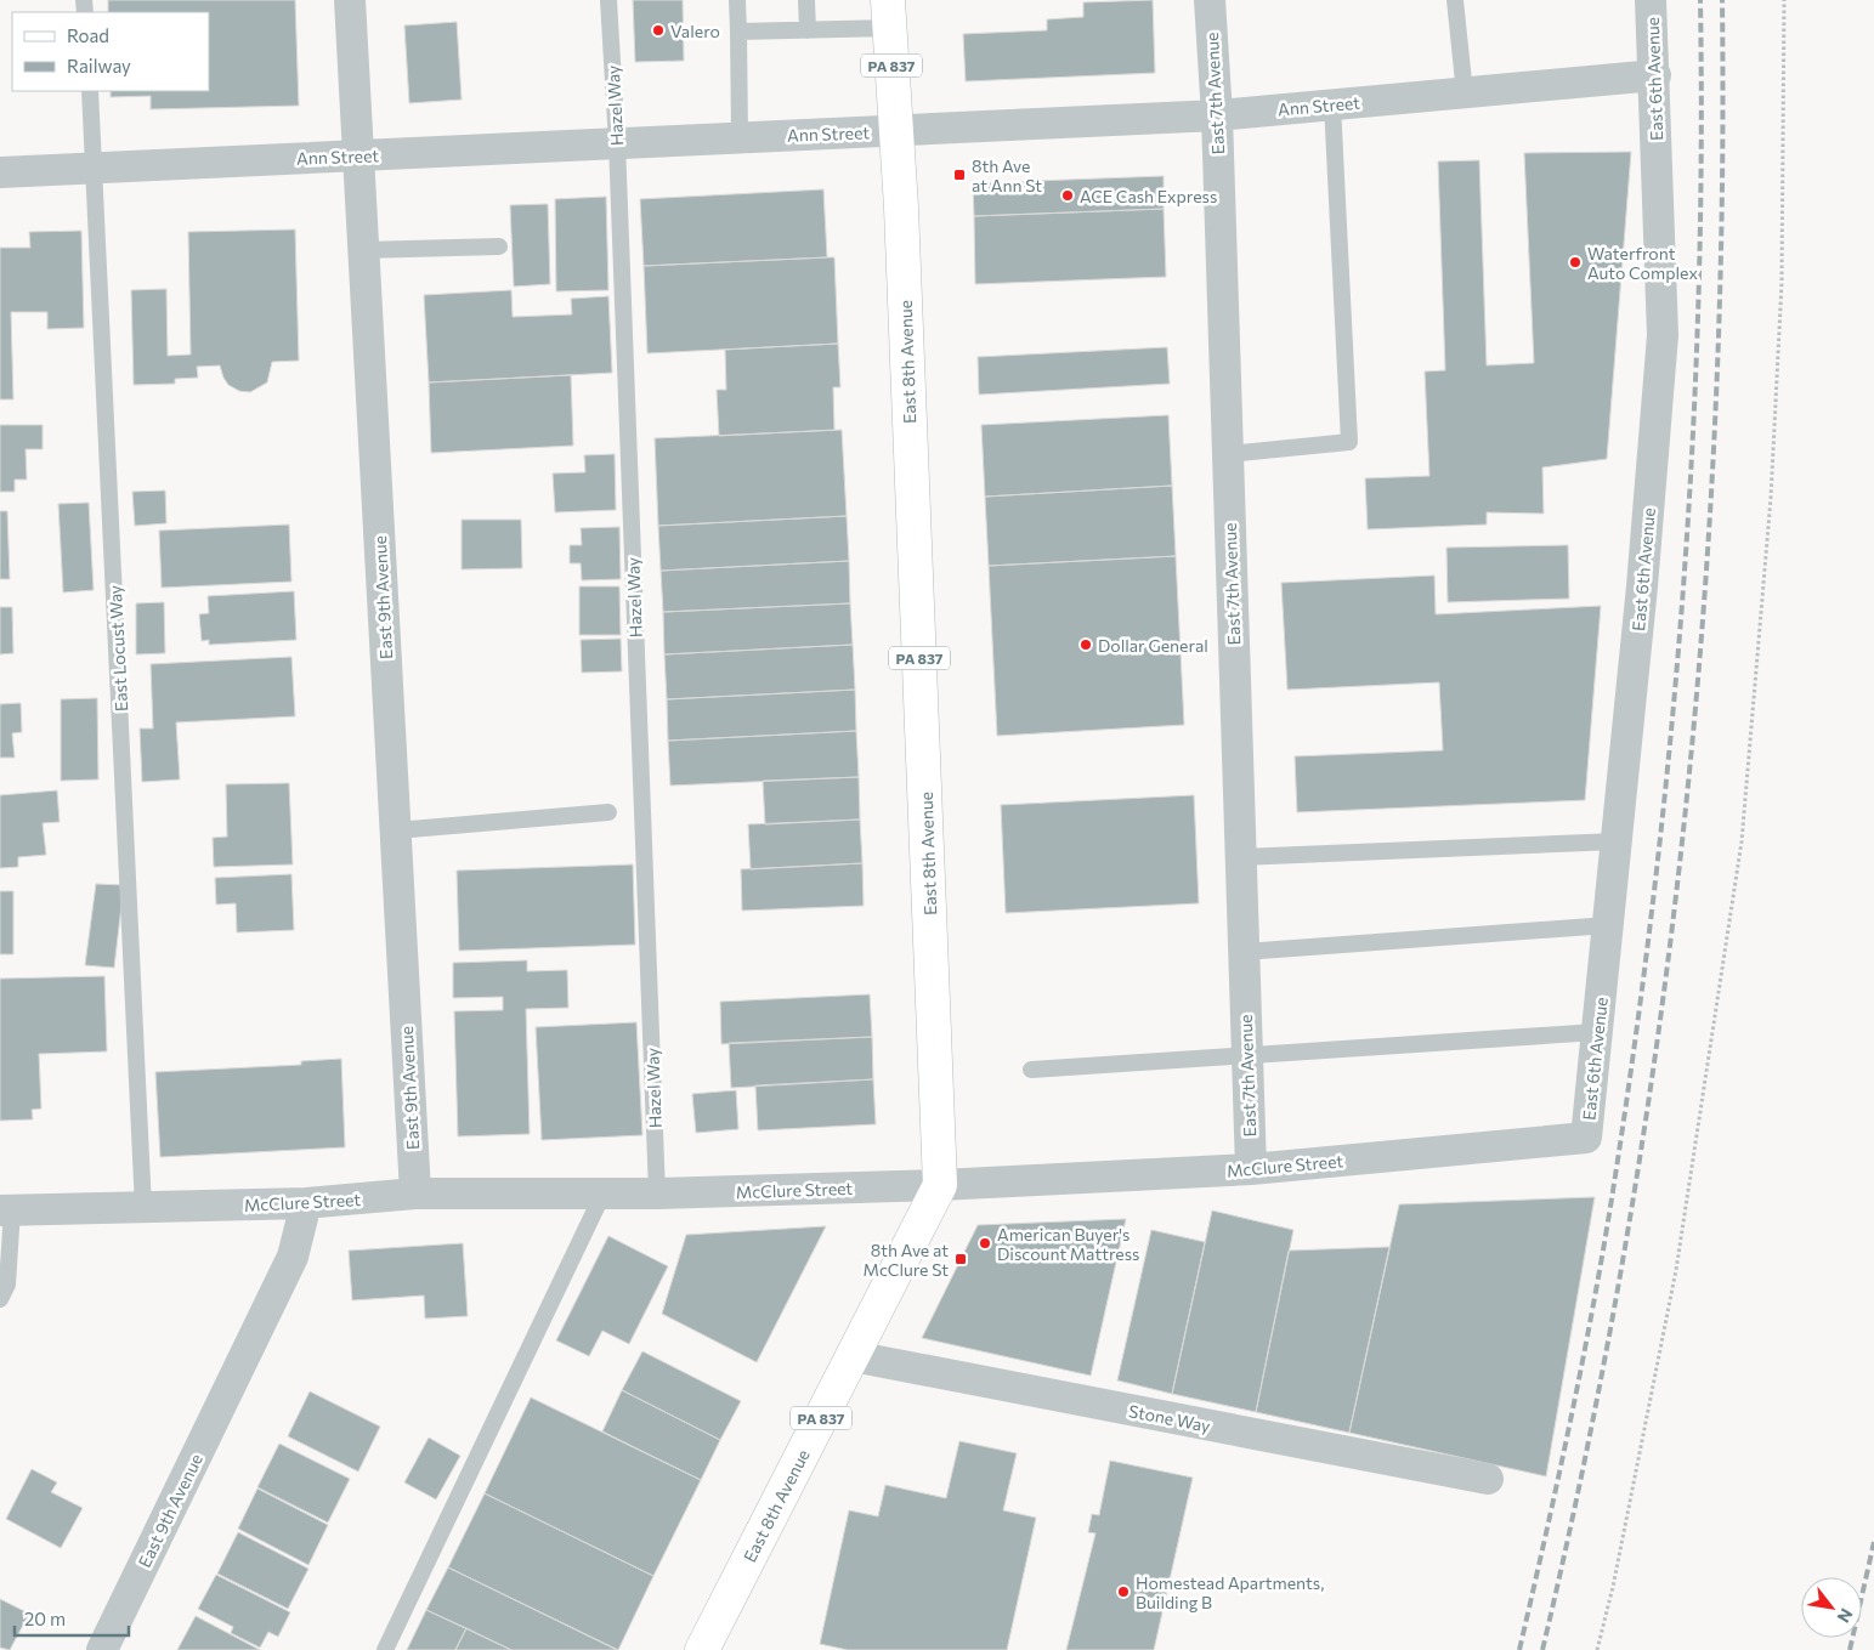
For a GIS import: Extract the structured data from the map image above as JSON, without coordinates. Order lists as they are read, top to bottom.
{
  "streets": {
    "main road": ["PA 837", "East 8th Avenue"],
    "street": [
      "East 6th Avenue",
      "East 7th Avenue",
      "Ann Street",
      "East 9th Avenue",
      "McClure Street",
      "Stone Way"
    ],
    "lane": ["Hazel Way", "East Locust Way"]
  },
  "crossings": [
    ["East 6th Avenue", "Ann Street"],
    ["East 6th Avenue", "McClure Street"],
    ["East 7th Avenue", "Ann Street"],
    ["East 7th Avenue", "McClure Street"],
    ["Hazel Way", "Ann Street"],
    ["Hazel Way", "McClure Street"],
    ["Ann Street", "East 8th Avenue"],
    ["Ann Street", "East 9th Avenue"],
    ["Ann Street", "East Locust Way"],
    ["East 8th Avenue", "McClure Street"],
    ["East 8th Avenue", "Stone Way"],
    ["East 9th Avenue", "McClure Street"],
    ["East Locust Way", "McClure Street"]
  ],
  "places": {
    "other": [
      "Valero",
      "ACE Cash Express",
      "Waterfront Auto Complex",
      "Dollar General",
      "American Buyer's Discount Mattress",
      "Homestead Apartments, Building B"
    ],
    "transit": ["8th Ave at Ann St", "8th Ave at McClure St"]
  },
  "legend": ["Road", "Railway"],
  "scale_bar": "20 m",
  "north": "bottom right"
}
